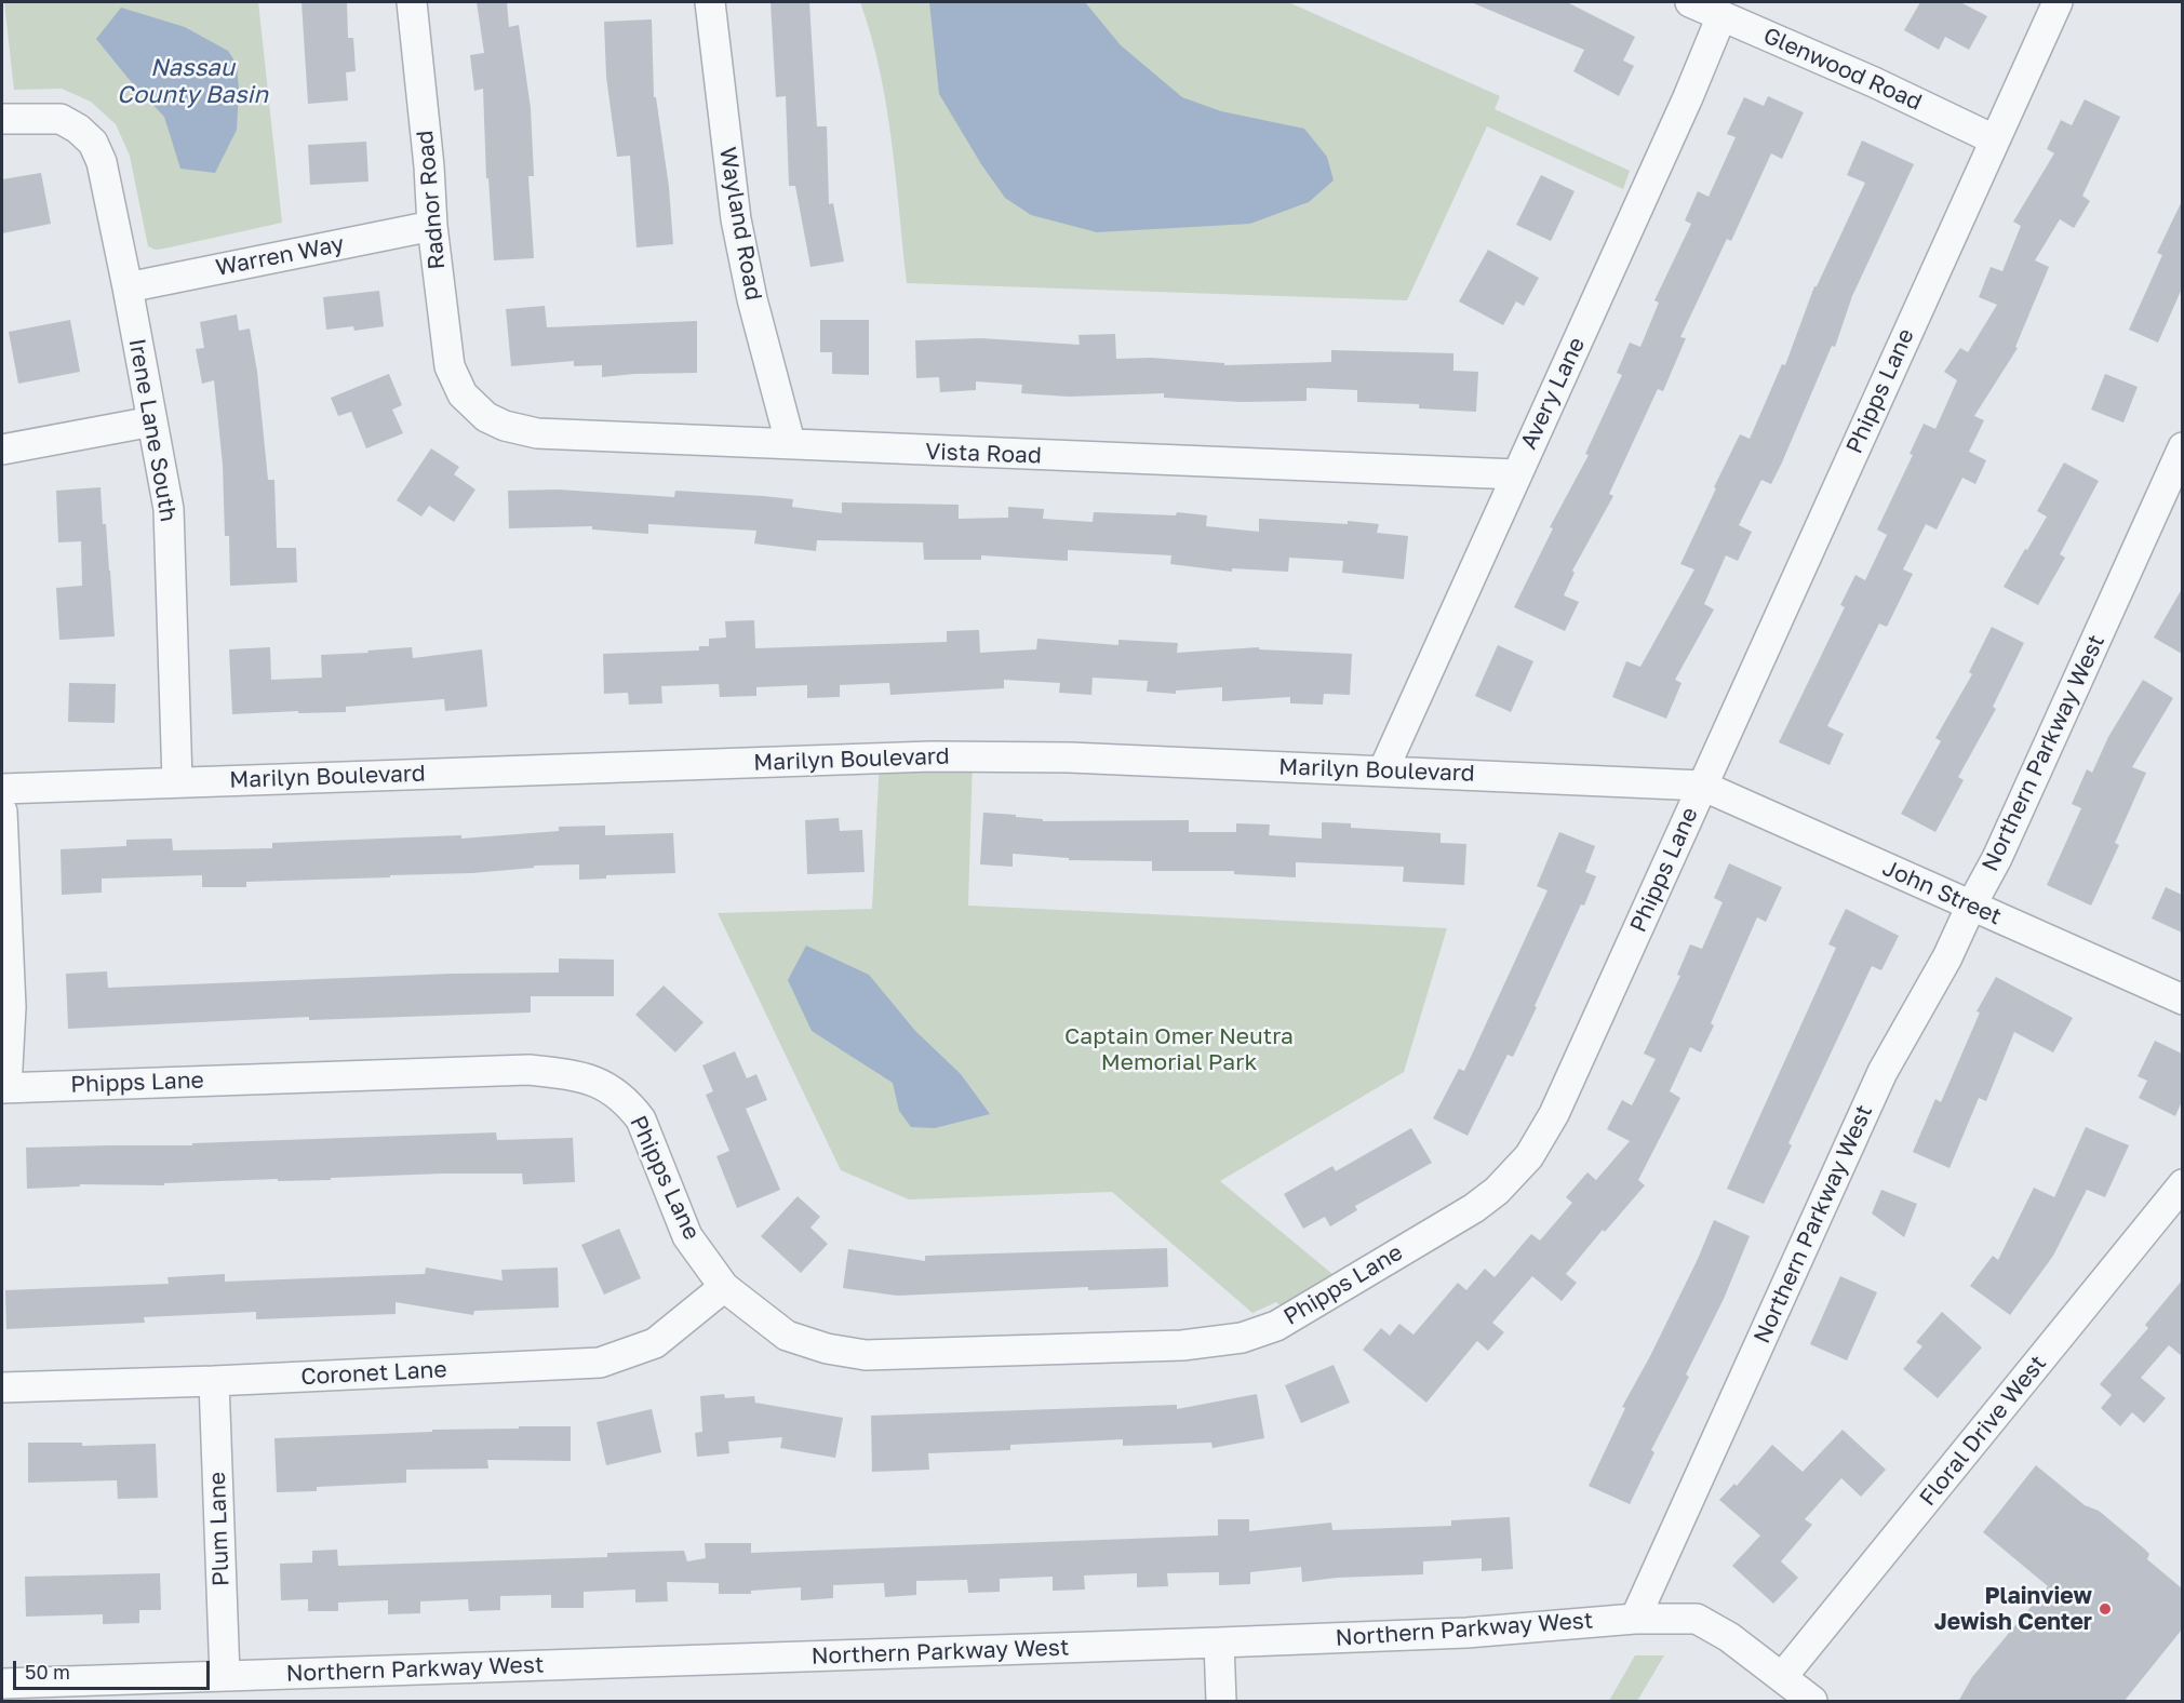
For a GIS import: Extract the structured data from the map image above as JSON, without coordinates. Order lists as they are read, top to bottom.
{
  "streets": {
    "street": [
      "Glenwood Road",
      "Radnor Road",
      "Wayland Road",
      "Warren Way",
      "Phipps Lane",
      "Avery Lane",
      "Irene Lane South",
      "Vista Road",
      "Northern Parkway West",
      "Marilyn Boulevard",
      "John Street",
      "Coronet Lane",
      "Floral Drive West",
      "Plum Lane"
    ]
  },
  "crossings": [
    ["Glenwood Road", "Phipps Lane"],
    ["Glenwood Road", "Avery Lane"],
    ["Radnor Road", "Warren Way"],
    ["Radnor Road", "Vista Road"],
    ["Wayland Road", "Vista Road"],
    ["Warren Way", "Irene Lane South"],
    ["Phipps Lane", "Marilyn Boulevard"],
    ["Phipps Lane", "John Street"],
    ["Phipps Lane", "Coronet Lane"],
    ["Avery Lane", "Vista Road"],
    ["Avery Lane", "Marilyn Boulevard"],
    ["Irene Lane South", "Marilyn Boulevard"],
    ["Northern Parkway West", "John Street"],
    ["Northern Parkway West", "Plum Lane"],
    ["Marilyn Boulevard", "John Street"],
    ["Coronet Lane", "Plum Lane"]
  ],
  "water": ["Nassau County Basin"],
  "parks": ["Captain Omer Neutra Memorial Park"],
  "places": ["Plainview Jewish Center"],
  "scale_bar": "50 m"
}
